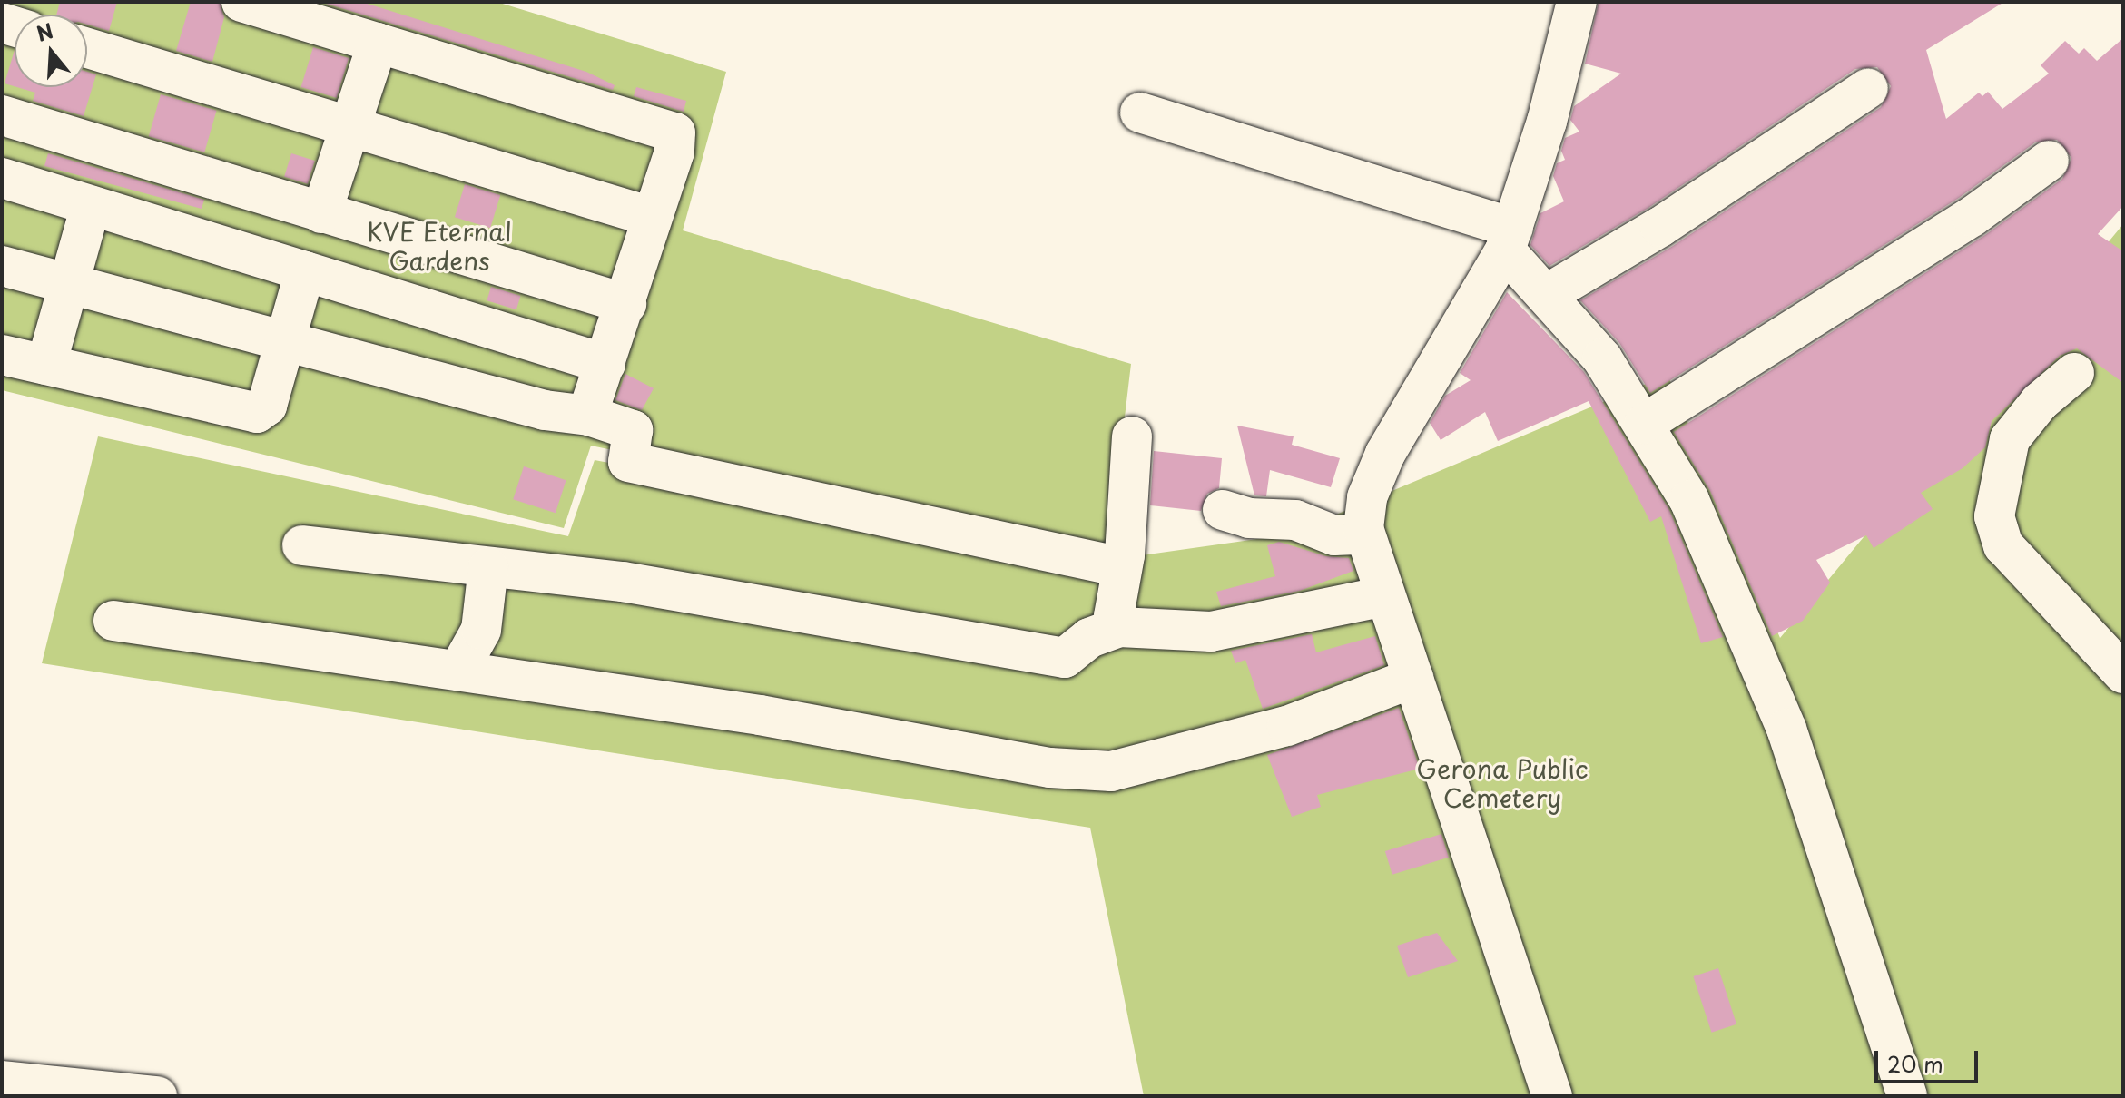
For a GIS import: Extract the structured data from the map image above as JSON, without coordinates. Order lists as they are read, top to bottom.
{
  "parks": ["KVE Eternal Gardens", "Gerona Public Cemetery"],
  "scale_bar": "20 m",
  "north": "top"
}
